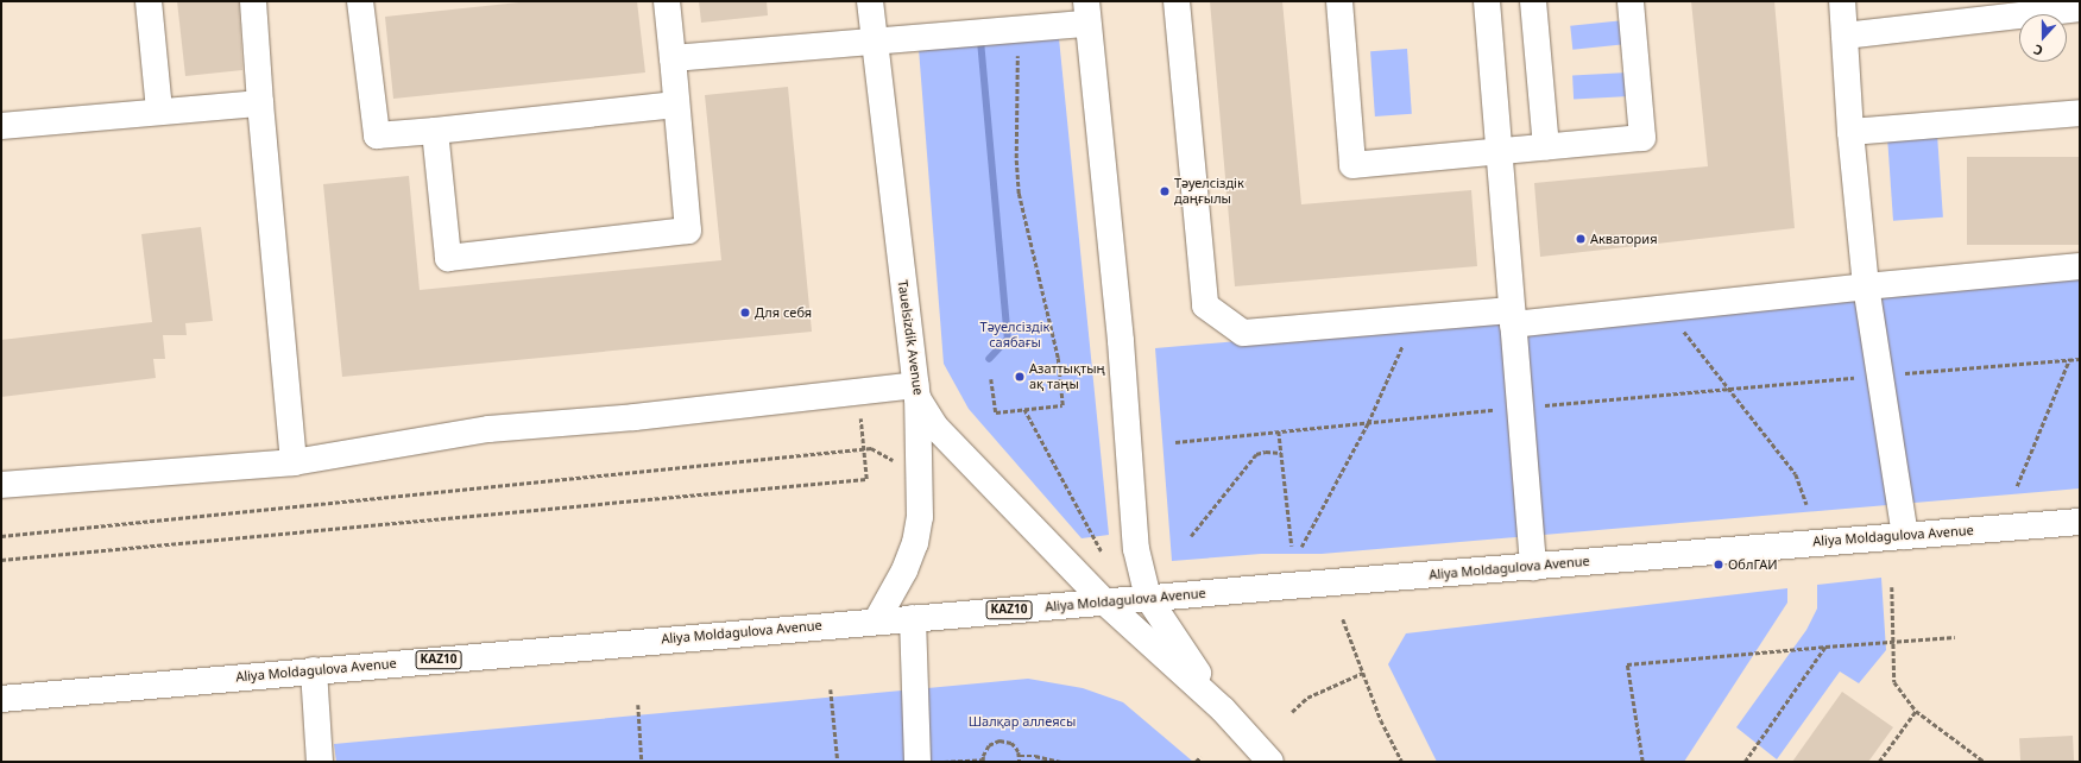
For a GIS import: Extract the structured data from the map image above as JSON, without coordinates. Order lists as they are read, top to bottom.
{
  "streets": {
    "main road": ["Tauelsizdik Avenue", "Aliya Moldagulova Avenue", "KAZ10"]
  },
  "crossings": [
    ["Tauelsizdik Avenue", "Aliya Moldagulova Avenue"]
  ],
  "parks": ["Тәуелсіздік саябағы", "Шалқар аллеясы"],
  "places": [
    "Тәуелсіздік даңғылы",
    "Акватория",
    "Для себя",
    "Азаттықтың ақ таңы",
    "ОблГАИ"
  ],
  "north": "bottom"
}
